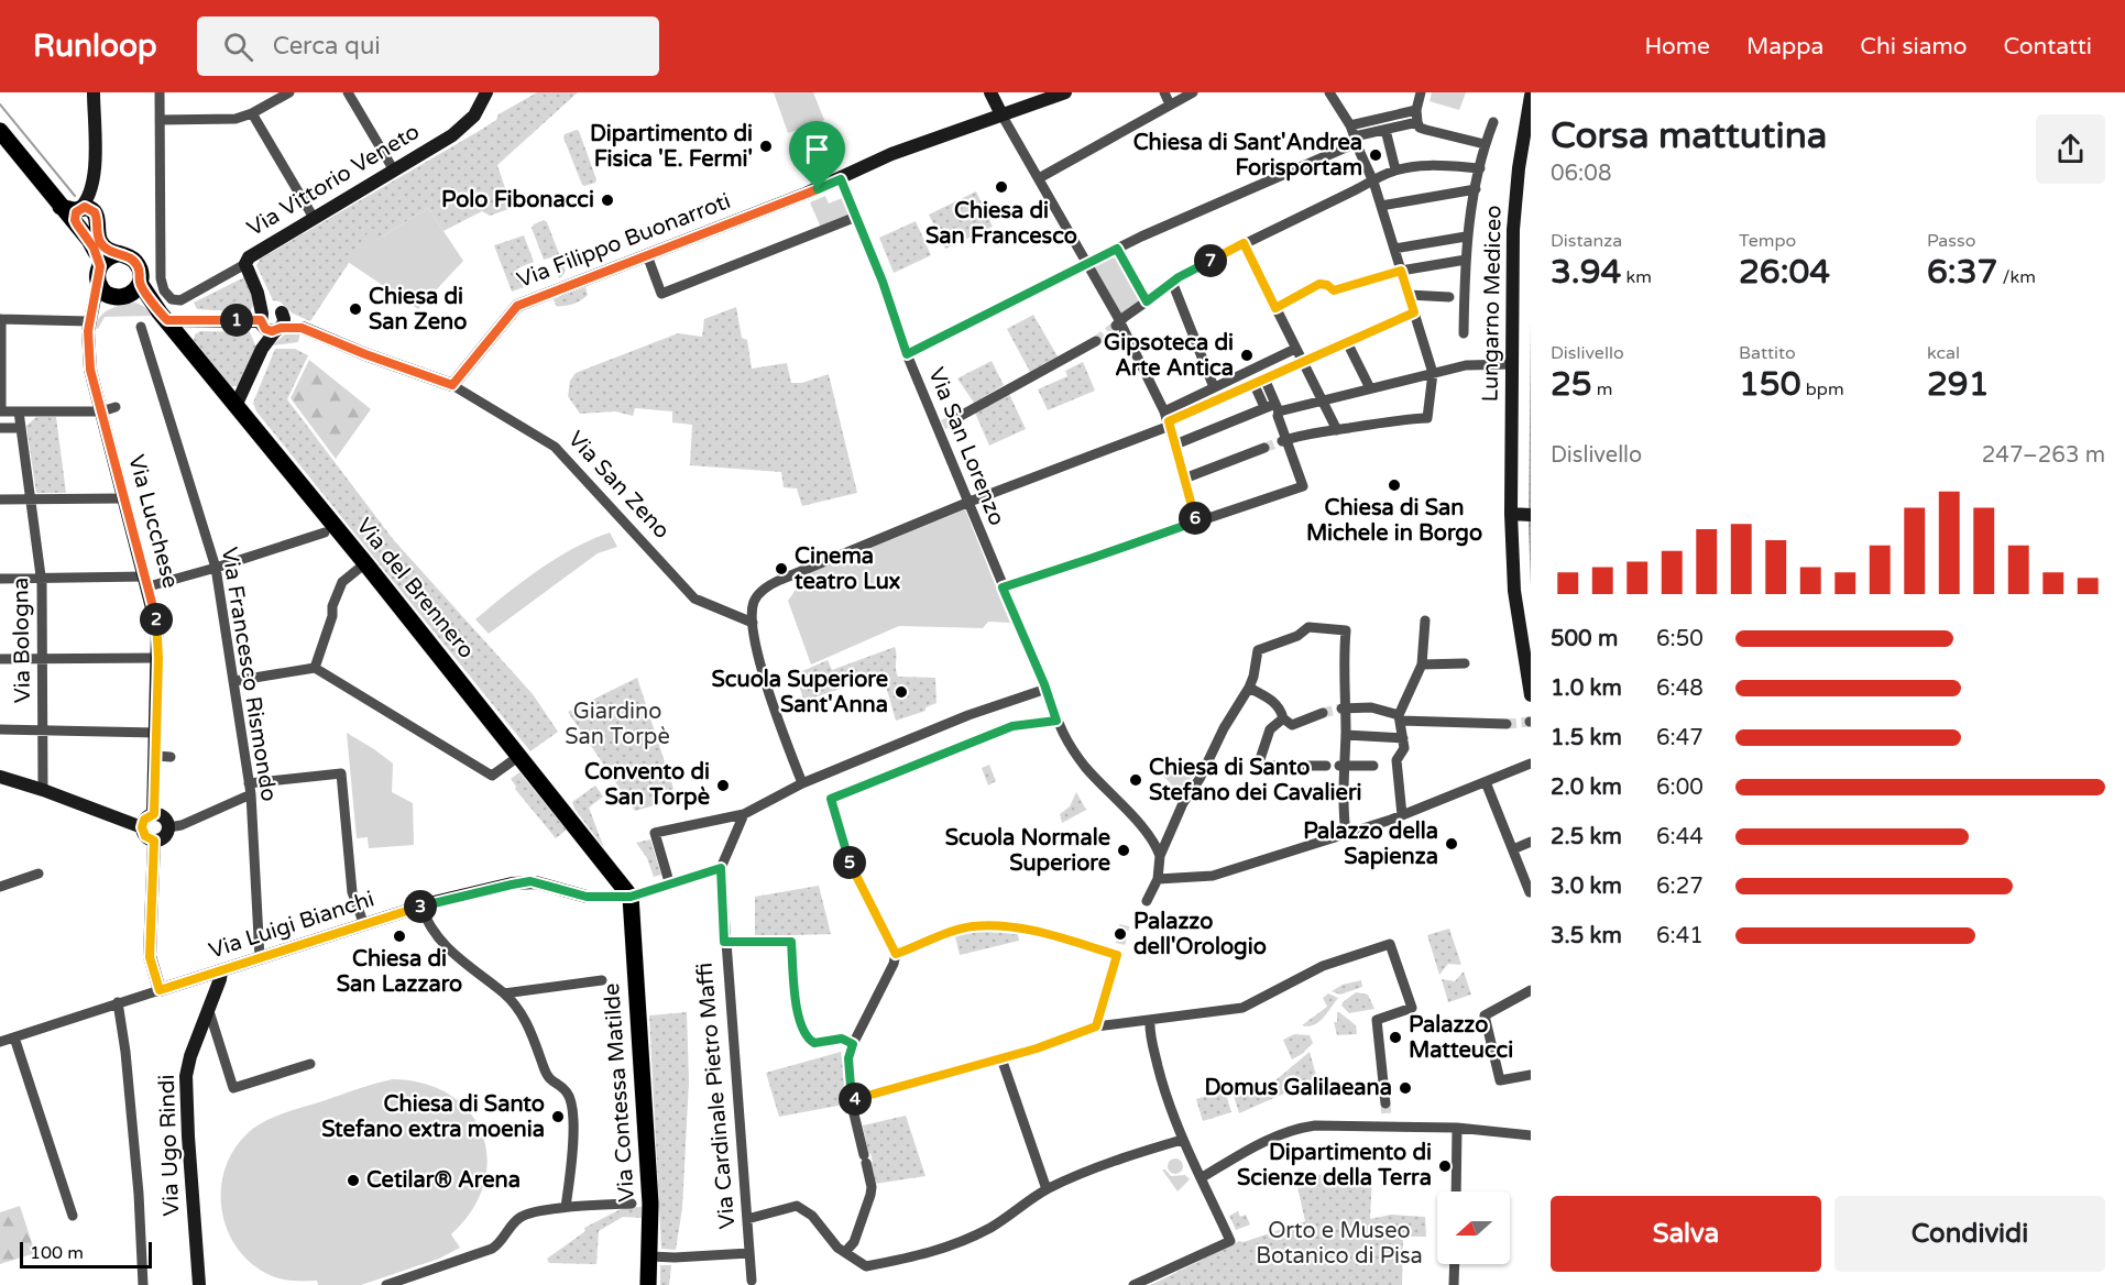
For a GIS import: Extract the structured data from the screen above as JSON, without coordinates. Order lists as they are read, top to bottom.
{
  "streets": {
    "main road": ["Via del Brennero", "Via Contessa Matilde"],
    "street": [
      "Via Vittorio Veneto",
      "Via Filippo Buonarroti",
      "Lungarno Mediceo",
      "Via San Lorenzo",
      "Via San Zeno",
      "Via Lucchese",
      "Via Bologna",
      "Via Francesco Rismondo",
      "Via Luigi Bianchi",
      "Via Cardinale Pietro Maffi",
      "Via Ugo Rindi"
    ]
  },
  "crossings": [
    ["Via Filippo Buonarroti", "Via San Lorenzo"],
    ["Via Filippo Buonarroti", "Via San Zeno"],
    ["Via Lucchese", "Via del Brennero"],
    ["Via del Brennero", "Via Luigi Bianchi"],
    ["Via del Brennero", "Via Contessa Matilde"],
    ["Via Francesco Rismondo", "Via Luigi Bianchi"],
    ["Via Luigi Bianchi", "Via Contessa Matilde"],
    ["Via Luigi Bianchi", "Via Ugo Rindi"]
  ],
  "parks": ["Giardino San Torpè", "Orto e Museo Botanico di Pisa"],
  "places": [
    "Dipartimento di Fisica 'E. Fermi'",
    "Chiesa di Sant'Andrea Forisportam",
    "Chiesa di San Francesco",
    "Polo Fibonacci",
    "Chiesa di San Zeno",
    "Gipsoteca di Arte Antica",
    "Chiesa di San Michele in Borgo",
    "Cinema teatro Lux",
    "Scuola Superiore Sant'Anna",
    "Chiesa di Santo Stefano dei Cavalieri",
    "Convento di San Torpè",
    "Palazzo della Sapienza",
    "Scuola Normale Superiore",
    "Palazzo dell'Orologio",
    "Chiesa di San Lazzaro",
    "Palazzo Matteucci",
    "Domus Galilaeana",
    "Chiesa di Santo Stefano extra moenia",
    "Dipartimento di Scienze della Terra",
    "Cetilar® Arena"
  ],
  "scale_bar": "100 m",
  "north": "left",
  "page": {
    "header": "Runloop",
    "search": "Cerca qui",
    "nav": [
      "Home",
      "Mappa",
      "Chi siamo",
      "Contatti"
    ],
    "heading": ["Corsa mattutina", "06:08"],
    "stats": [
      ["Distanza", "3.94 km"],
      ["Tempo", "26:04"],
      ["Passo", "6:37 /km"],
      ["Dislivello", "25 m"],
      ["Battito", "150 bpm"],
      ["kcal", "291"]
    ],
    "pins": [
      "7",
      "1",
      "6",
      "2",
      "5",
      "3",
      "4"
    ],
    "chart": ["Dislivello", "247–263 m"],
    "list": [
      {
        "name": "500 m",
        "note": "6:50"
      },
      {
        "name": "1.0 km",
        "note": "6:48"
      },
      {
        "name": "1.5 km",
        "note": "6:47"
      },
      {
        "name": "2.0 km",
        "note": "6:00"
      },
      {
        "name": "2.5 km",
        "note": "6:44"
      },
      {
        "name": "3.0 km",
        "note": "6:27"
      },
      {
        "name": "3.5 km",
        "note": "6:41"
      }
    ],
    "buttons": ["Salva", "Condividi"],
    "scale": "100 m"
  }
}
